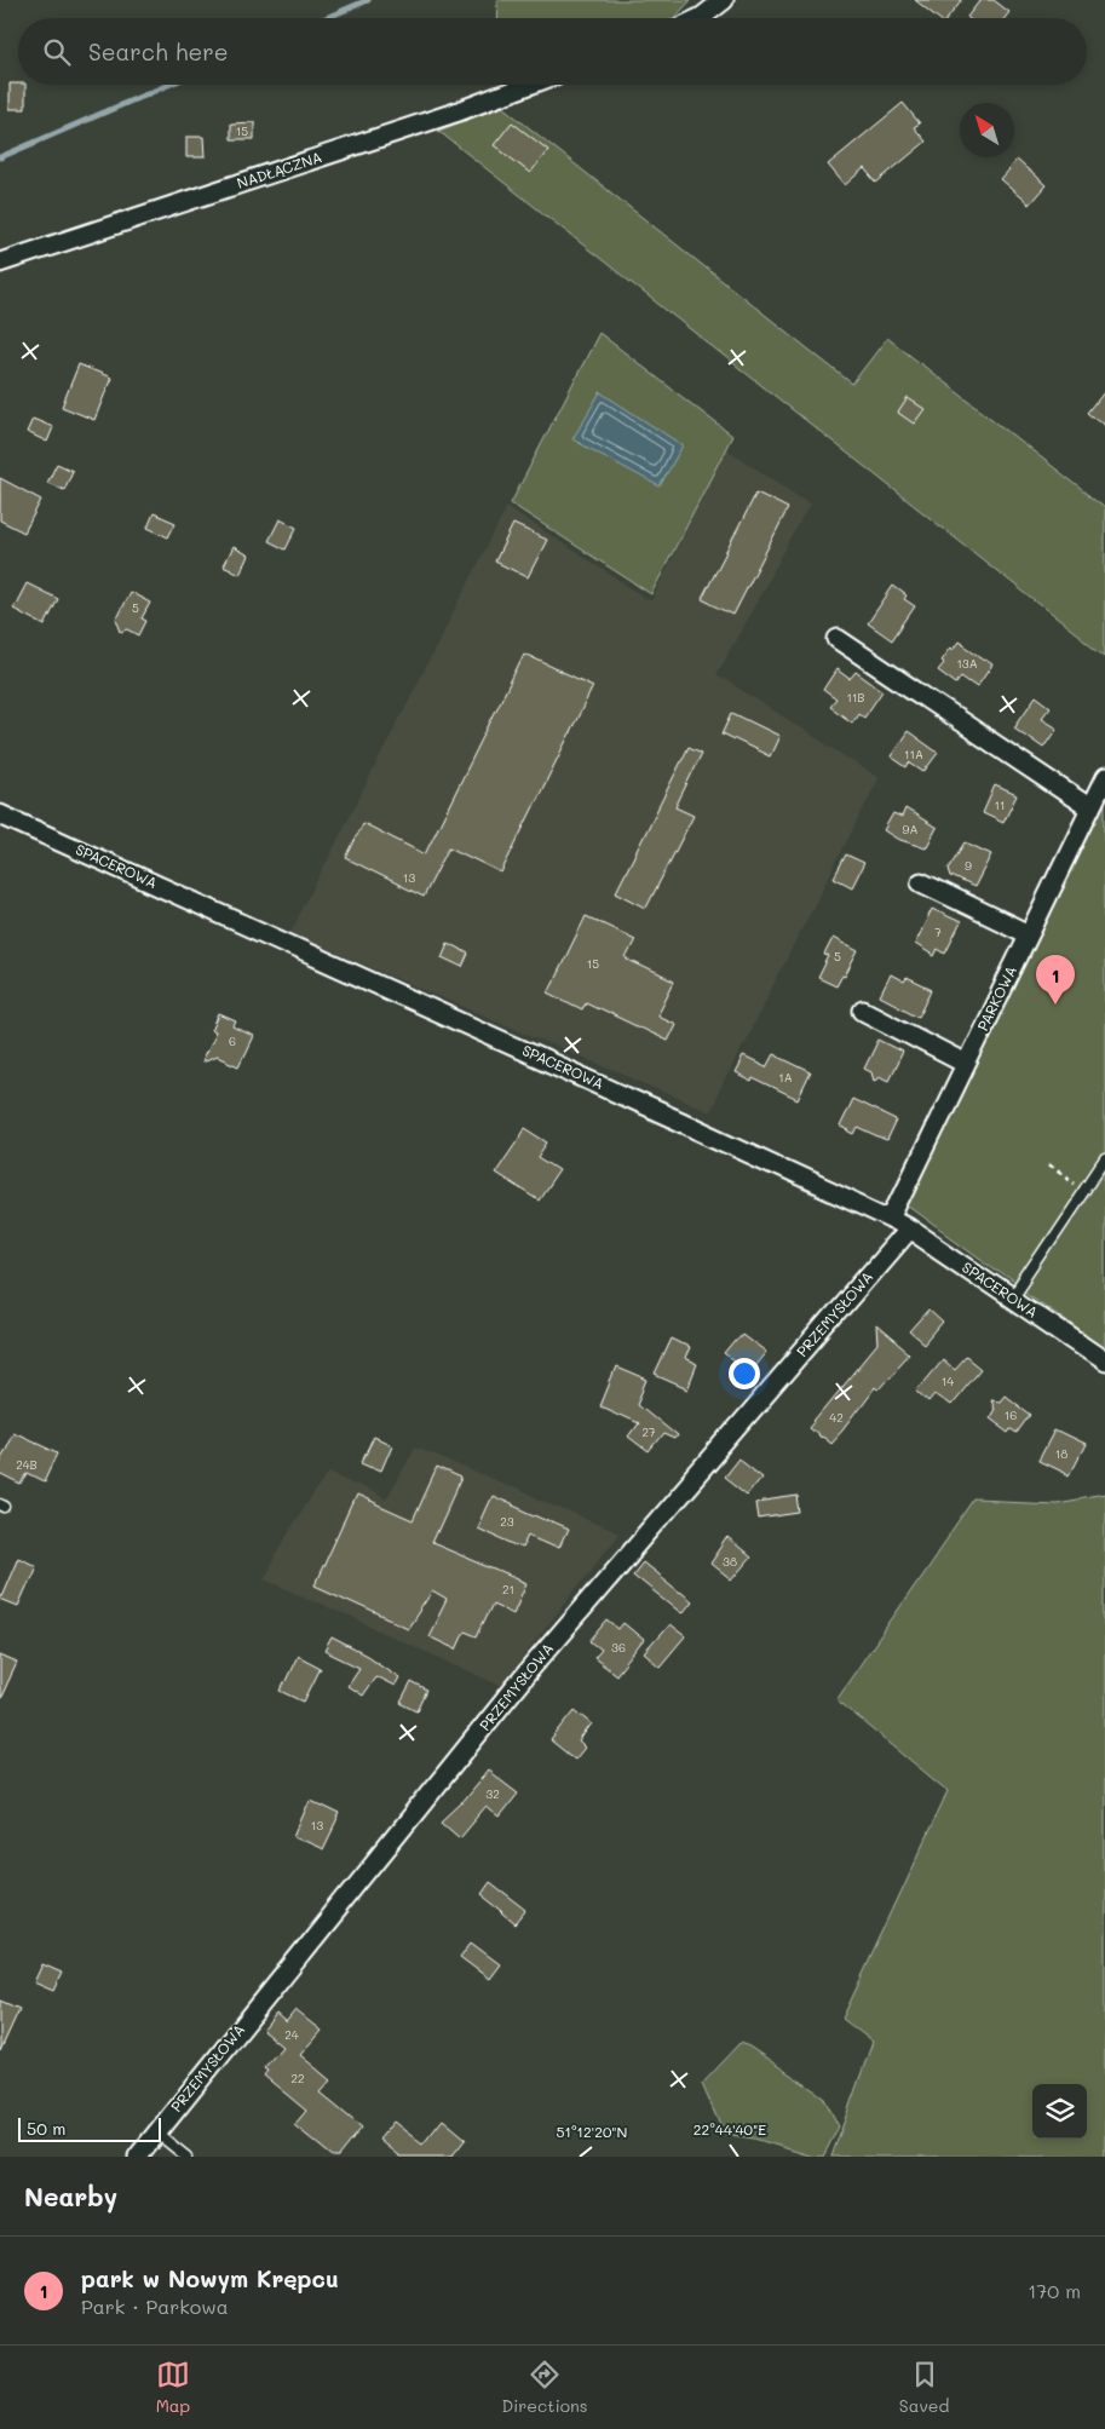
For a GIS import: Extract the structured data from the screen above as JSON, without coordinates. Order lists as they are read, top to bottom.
{
  "streets": {
    "street": [
      "NADŁĄCZNA",
      "SPACEROWA",
      "PARKOWA",
      "PRZEMYSŁOWA"
    ]
  },
  "crossings": [
    ["SPACEROWA", "PARKOWA"],
    ["SPACEROWA", "PRZEMYSŁOWA"]
  ],
  "house_numbers": [
    "15",
    "5",
    "13A",
    "11B",
    "11A",
    "11",
    "9A",
    "9",
    "13",
    "7",
    "5",
    "15",
    "6",
    "1A",
    "14",
    "16",
    "42",
    "27",
    "18",
    "24B",
    "23",
    "38",
    "21",
    "36",
    "32",
    "13",
    "24",
    "22"
  ],
  "scale_bar": "50 m",
  "north": "top left",
  "page": {
    "search": "Search here",
    "pins": "1",
    "scale": "50 m",
    "heading": "Nearby",
    "list": [
      {
        "mark": "1",
        "name": "park w Nowym Krępcu",
        "note": "Park · Parkowa",
        "value": "170 m"
      }
    ],
    "nav": ["Map", "Directions", "Saved"]
  },
  "coordinates": ["22°44'40\"E", "51°12'20\"N"]
}
